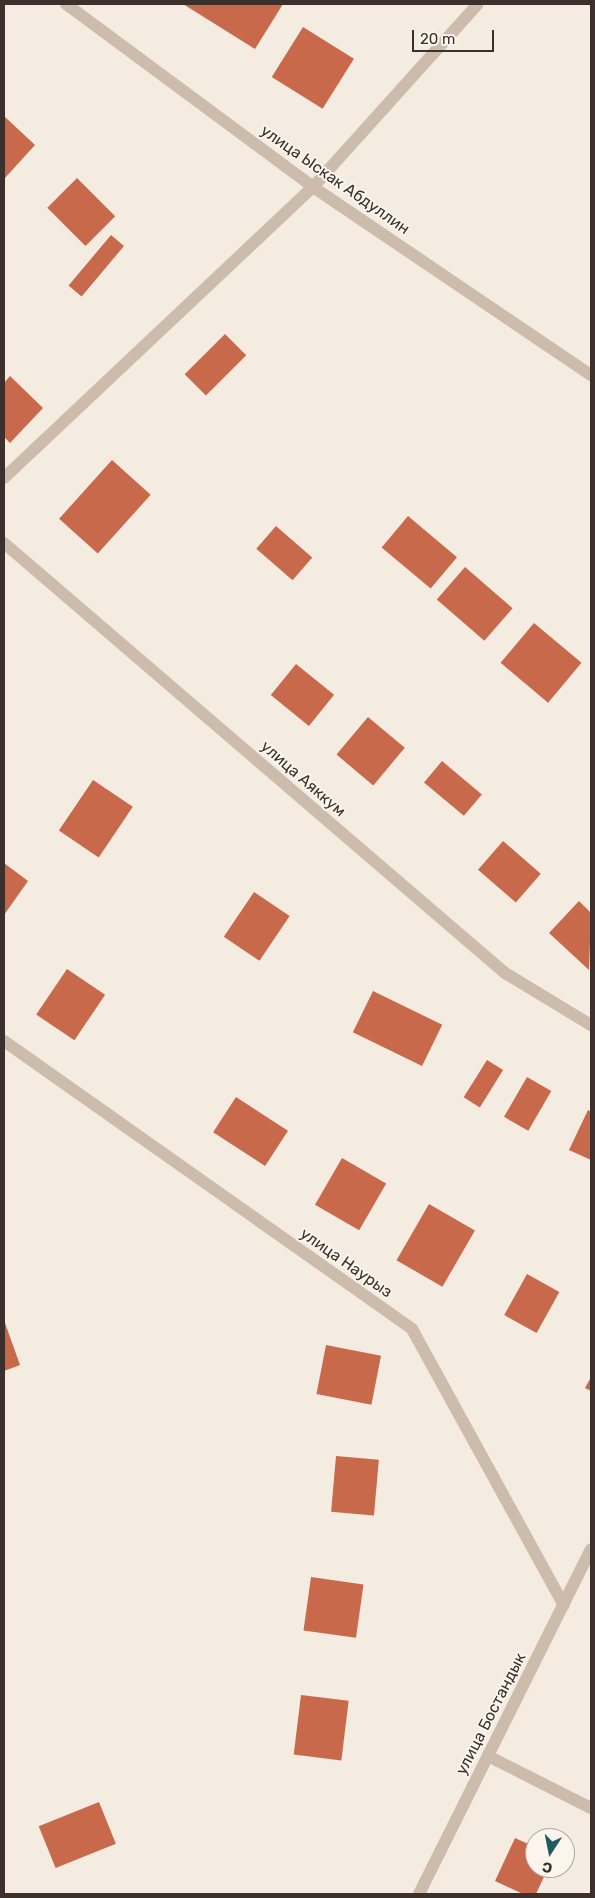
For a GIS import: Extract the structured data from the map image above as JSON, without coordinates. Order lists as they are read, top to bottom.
{
  "streets": {
    "street": [
      "улица Ыскак Абдуллин",
      "улица Аяккум",
      "улица Наурыз",
      "улица Бостандык"
    ]
  },
  "crossings": [
    ["улица Наурыз", "улица Бостандык"]
  ],
  "scale_bar": "20 m",
  "north": "bottom"
}
